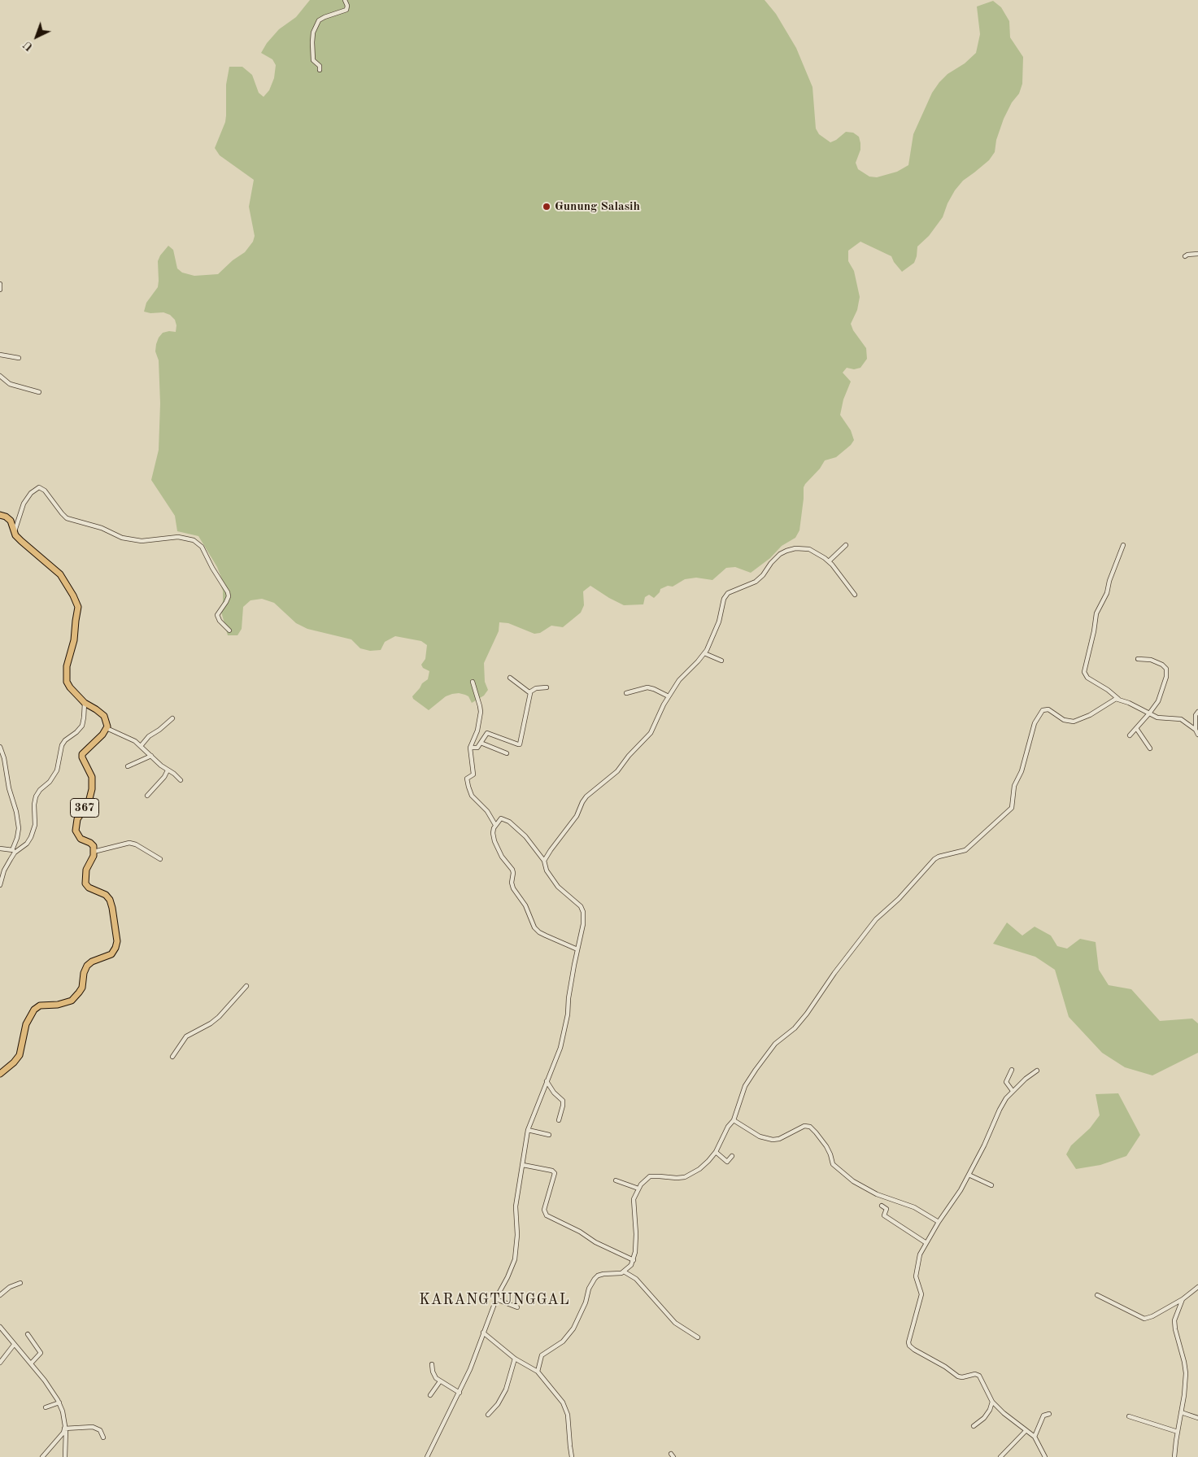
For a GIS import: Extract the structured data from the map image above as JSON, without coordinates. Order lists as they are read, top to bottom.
{
  "streets": {
    "main road": ["367"]
  },
  "districts": ["KARANGTUNGGAL"],
  "places": ["Gunung Salasih"],
  "north": "bottom left"
}
